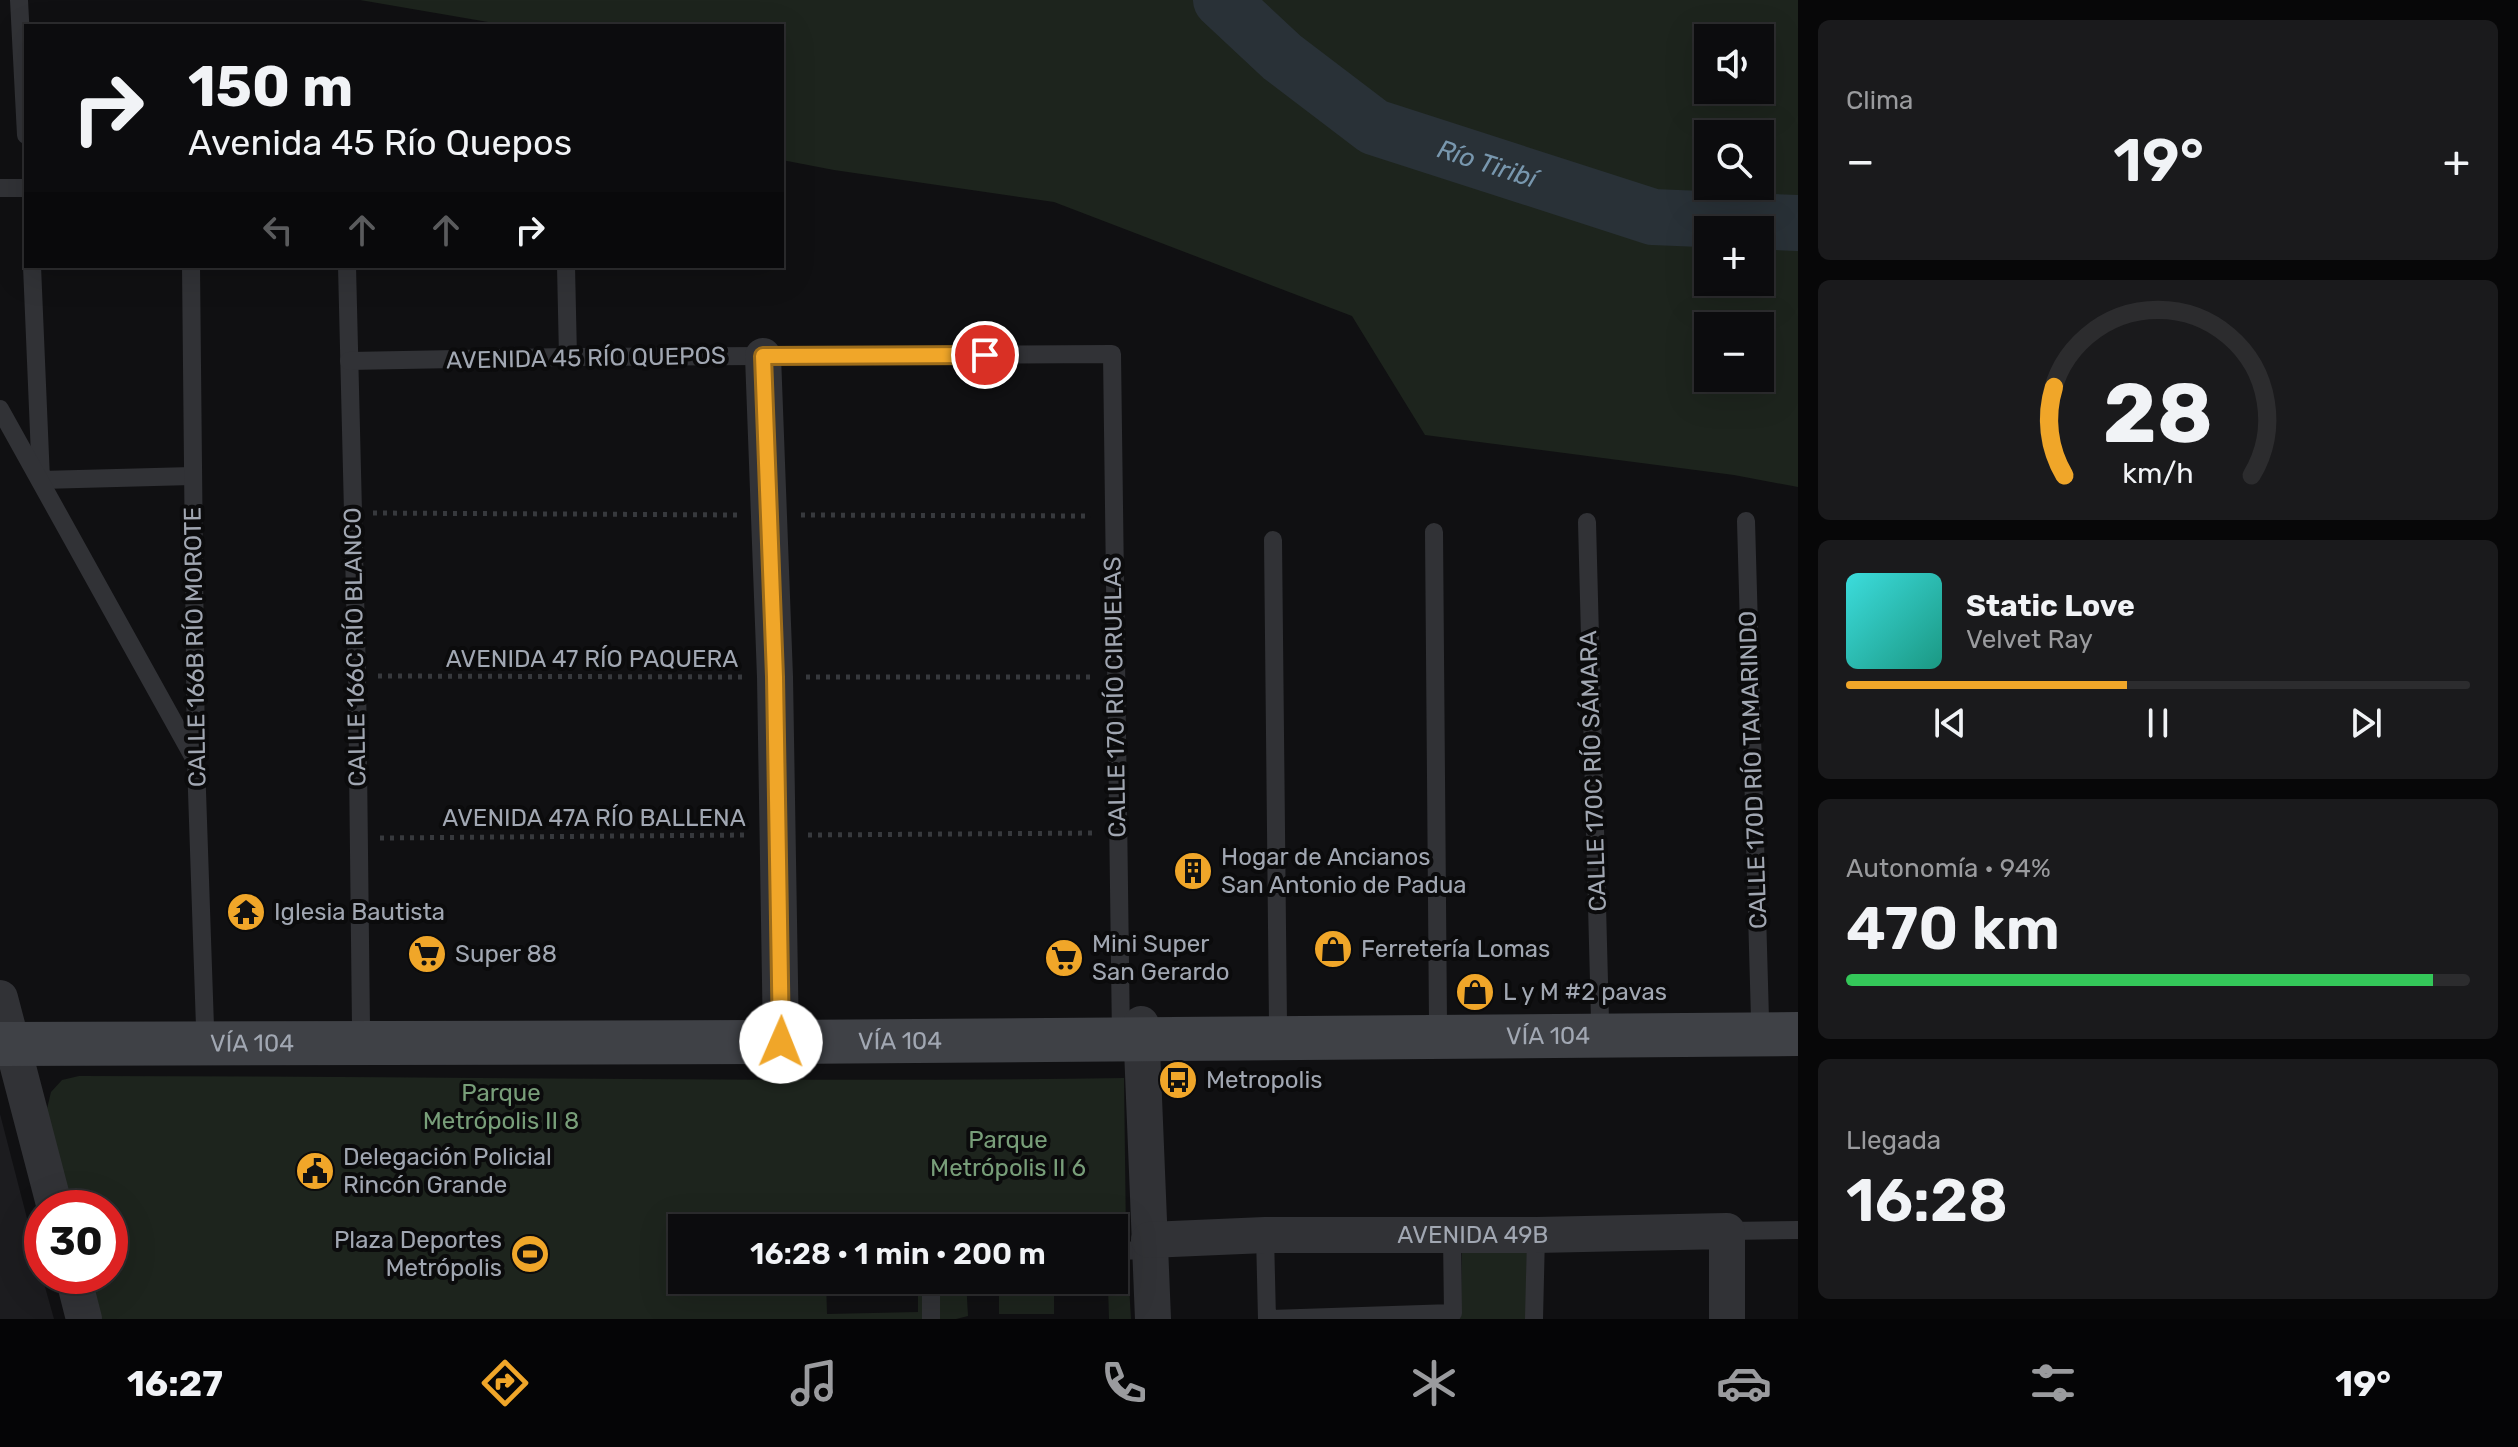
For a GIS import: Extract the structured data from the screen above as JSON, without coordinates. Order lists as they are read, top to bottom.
{
  "streets": {
    "main road": ["VÍA 104"],
    "street": ["AVENIDA 49B"],
    "lane": [
      "AVENIDA 45 RÍO QUEPOS",
      "CALLE 166B RÍO MOROTE",
      "CALLE 166C RÍO BLANCO",
      "CALLE 170 RÍO CIRUELAS",
      "CALLE 170D RÍO TAMARINDO",
      "CALLE 170C RÍO SÁMARA"
    ],
    "path": ["AVENIDA 47 RÍO PAQUERA", "AVENIDA 47A RÍO BALLENA"]
  },
  "crossings": [
    ["AVENIDA 45 RÍO QUEPOS", "CALLE 166C RÍO BLANCO"],
    ["AVENIDA 45 RÍO QUEPOS", "CALLE 170 RÍO CIRUELAS"],
    ["CALLE 166B RÍO MOROTE", "VÍA 104"],
    ["CALLE 166C RÍO BLANCO", "AVENIDA 47 RÍO PAQUERA"],
    ["CALLE 166C RÍO BLANCO", "AVENIDA 47A RÍO BALLENA"],
    ["CALLE 166C RÍO BLANCO", "VÍA 104"],
    ["AVENIDA 47 RÍO PAQUERA", "CALLE 170 RÍO CIRUELAS"],
    ["CALLE 170 RÍO CIRUELAS", "AVENIDA 47A RÍO BALLENA"],
    ["CALLE 170 RÍO CIRUELAS", "VÍA 104"],
    ["CALLE 170D RÍO TAMARINDO", "VÍA 104"],
    ["CALLE 170C RÍO SÁMARA", "VÍA 104"]
  ],
  "water": ["Río Tiribí"],
  "parks": ["Parque Metrópolis II 8", "Parque Metrópolis II 6"],
  "places": {
    "building": ["Hogar de Ancianos San Antonio de Padua"],
    "temple": ["Iglesia Bautista"],
    "shop": ["Ferretería Lomas", "L y M #2 pavas"],
    "supermarket": ["Super 88", "Mini Super San Gerardo"],
    "bus stop": ["Metropolis"],
    "public building": ["Delegación Policial Rincón Grande"],
    "sports": ["Plaza Deportes Metrópolis"]
  },
  "page": {
    "tile": [
      "Clima",
      ["Autonomía · 94%", "470 km"],
      ["Llegada", "16:28"]
    ],
    "map_buttons": ["+", "−"],
    "turn": ["150 m", "Avenida 45 Río Quepos"],
    "heat": ["−", "19°", "+"],
    "song": ["Static Love", "Velvet Ray"],
    "limit": "30",
    "trip": "16:28 · 1 min · 200 m",
    "tabs": ["16:27", "19°"],
    "gauge": ["28", "km/h"]
  }
}
